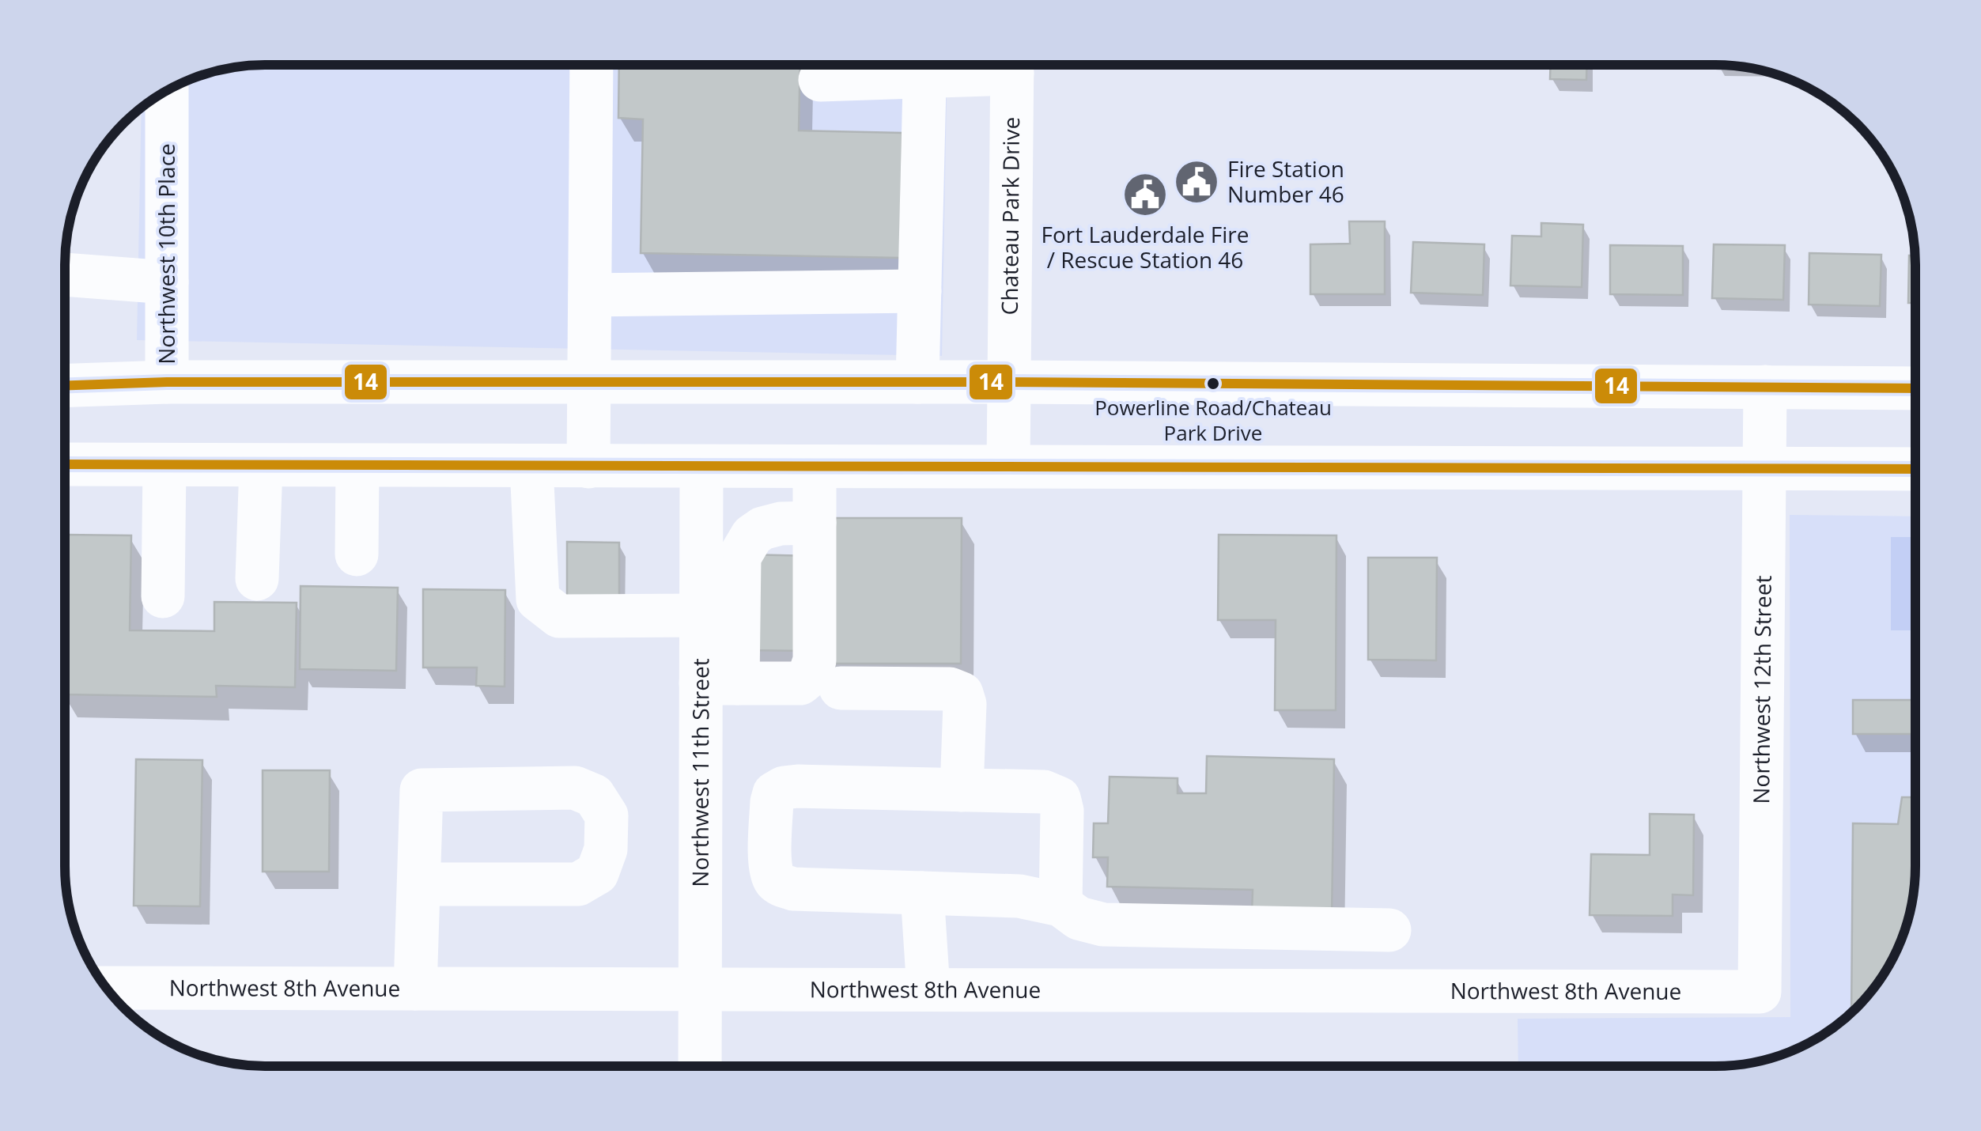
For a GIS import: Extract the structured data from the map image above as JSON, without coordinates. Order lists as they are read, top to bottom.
{
  "streets": {
    "main road": [
      "Chateau Park Drive",
      "Northwest 10th Place",
      "Northwest 12th Street",
      "Northwest 11th Street",
      "Northwest 8th Avenue"
    ]
  },
  "crossings": [
    ["Northwest 12th Street", "Northwest 8th Avenue"],
    ["Northwest 11th Street", "Northwest 8th Avenue"]
  ],
  "places": {
    "public building": ["Fire Station Number 46", "Fort Lauderdale Fire / Rescue Station 46"],
    "other": ["Powerline Road/Chateau Park Drive"]
  },
  "lines": ["transit line 14"]
}
